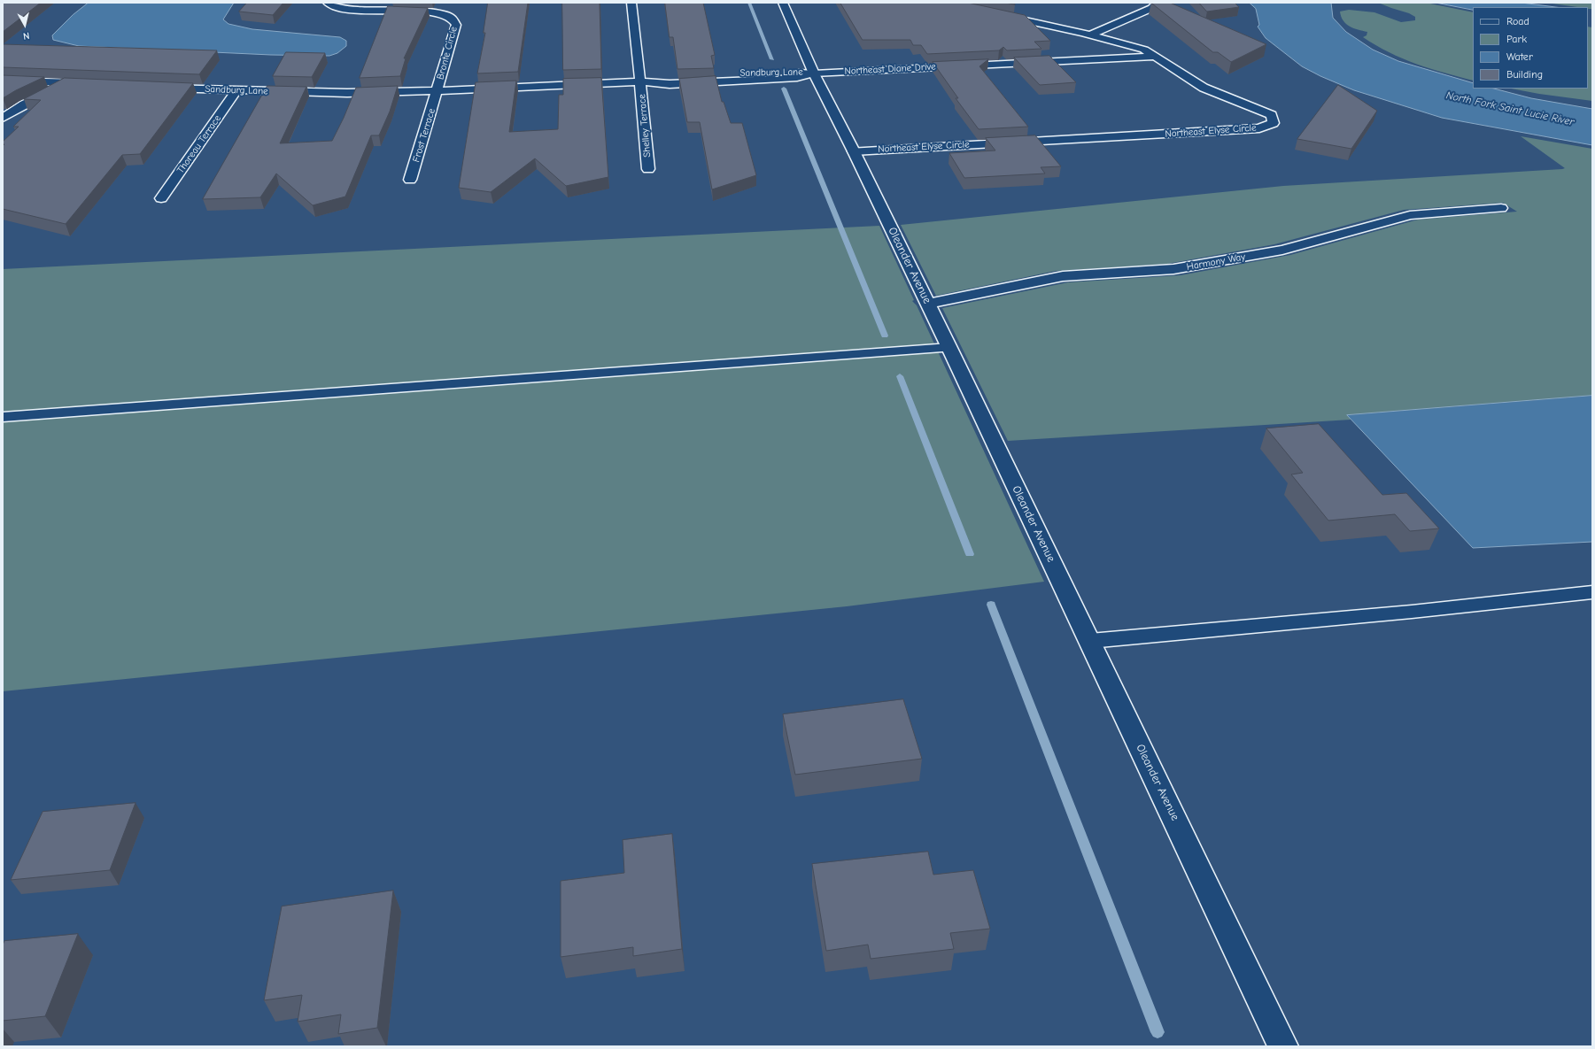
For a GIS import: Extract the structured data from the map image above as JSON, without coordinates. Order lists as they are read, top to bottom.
{
  "streets": {
    "street": [
      "Bronte Circle",
      "Northeast Diane Drive",
      "Sandburg Lane",
      "Shelley Terrace",
      "Northeast Elyse Circle",
      "Frost Terrace",
      "Thoreau Terrace",
      "Harmony Way",
      "Oleander Avenue"
    ]
  },
  "crossings": [
    ["Bronte Circle", "Sandburg Lane"],
    ["Bronte Circle", "Frost Terrace"],
    ["Northeast Diane Drive", "Sandburg Lane"],
    ["Northeast Diane Drive", "Northeast Elyse Circle"],
    ["Northeast Diane Drive", "Oleander Avenue"],
    ["Sandburg Lane", "Shelley Terrace"],
    ["Sandburg Lane", "Frost Terrace"],
    ["Sandburg Lane", "Thoreau Terrace"],
    ["Sandburg Lane", "Oleander Avenue"],
    ["Northeast Elyse Circle", "Oleander Avenue"],
    ["Harmony Way", "Oleander Avenue"]
  ],
  "water": ["North Fork Saint Lucie River"],
  "legend": [
    "Road",
    "Park",
    "Water",
    "Building"
  ],
  "north": "bottom"
}
